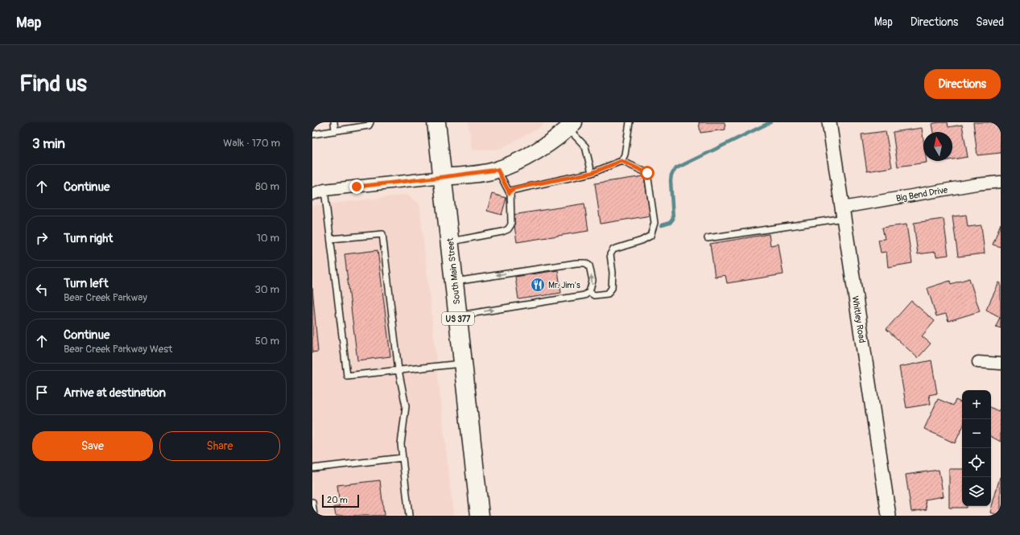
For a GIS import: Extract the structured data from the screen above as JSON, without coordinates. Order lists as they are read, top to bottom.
{
  "streets": {
    "main road": ["South Main Street", "US 377"],
    "street": ["Big Bend Drive", "Whitley Road"]
  },
  "crossings": [
    ["Big Bend Drive", "Whitley Road"]
  ],
  "places": {
    "restaurant": ["Mr. Jim's"]
  },
  "scale_bar": "20 m",
  "north": "top",
  "page": {
    "header": "Map",
    "nav": ["Map", "Directions", "Saved"],
    "buttons": [
      "Directions",
      ["Save", "Share"]
    ],
    "title": "Find us",
    "heading": ["3 min", "Walk · 170 m"],
    "list": [
      ["Continue", "80 m"],
      ["Turn right", "10 m"],
      ["Turn left", "Bear Creek Parkway", "30 m"],
      ["Continue", "Bear Creek Parkway West", "50 m"],
      "Arrive at destination"
    ],
    "map_buttons": ["+", "−"],
    "scale": "20 m"
  }
}
